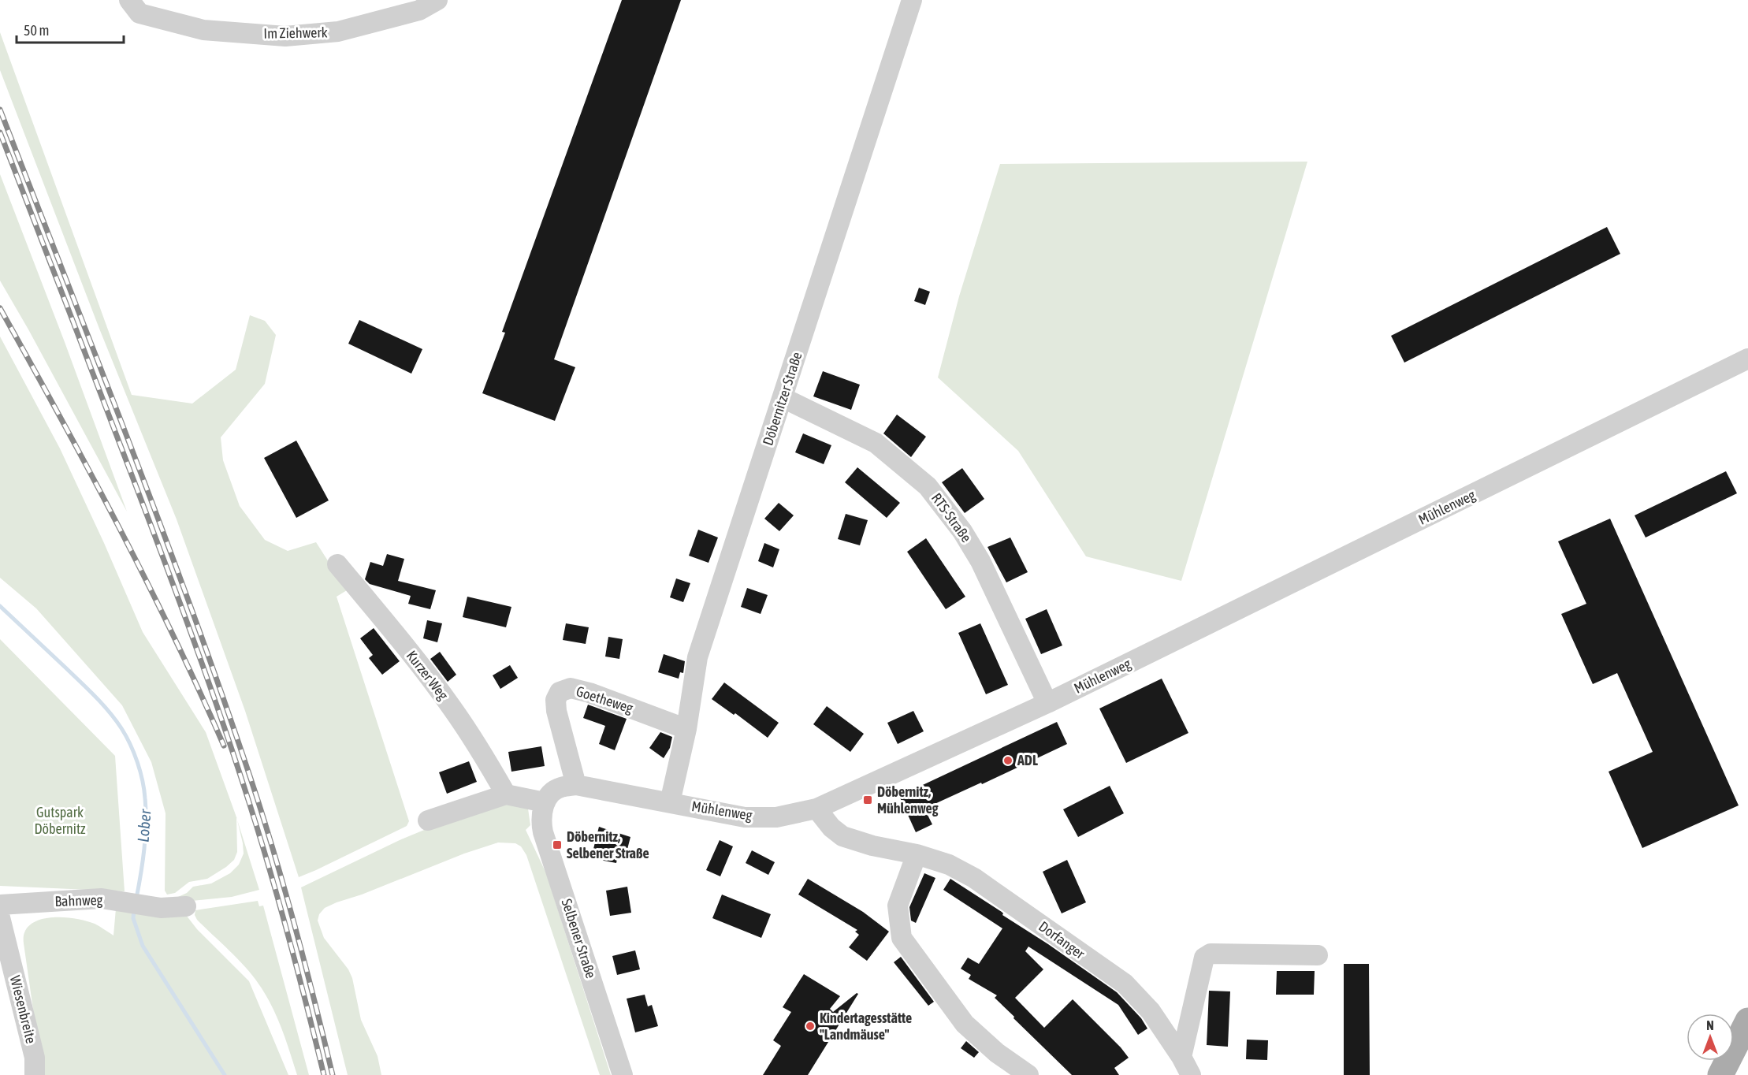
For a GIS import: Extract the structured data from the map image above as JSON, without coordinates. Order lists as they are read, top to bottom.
{
  "streets": {
    "street": [
      "Im Ziehwerk",
      "Döbernitzer Straße",
      "Mühlenweg",
      "RTS-Straße",
      "Kurzer Weg",
      "Goetheweg",
      "Bahnweg",
      "Selbener Straße",
      "Dorfanger",
      "Wiesenbreite"
    ]
  },
  "crossings": [
    ["Döbernitzer Straße", "Mühlenweg"],
    ["Döbernitzer Straße", "RTS-Straße"],
    ["Döbernitzer Straße", "Goetheweg"],
    ["Mühlenweg", "RTS-Straße"],
    ["Mühlenweg", "Goetheweg"],
    ["Mühlenweg", "Selbener Straße"],
    ["Mühlenweg", "Dorfanger"]
  ],
  "water": ["Lober"],
  "parks": ["Gutspark Döbernitz"],
  "places": {
    "other": ["ADL", "Kindertagesstätte \"Landmäuse\""],
    "transit": ["Döbernitz, Mühlenweg", "Döbernitz, Selbener Straße"]
  },
  "scale_bar": "50 m",
  "north": "top"
}
